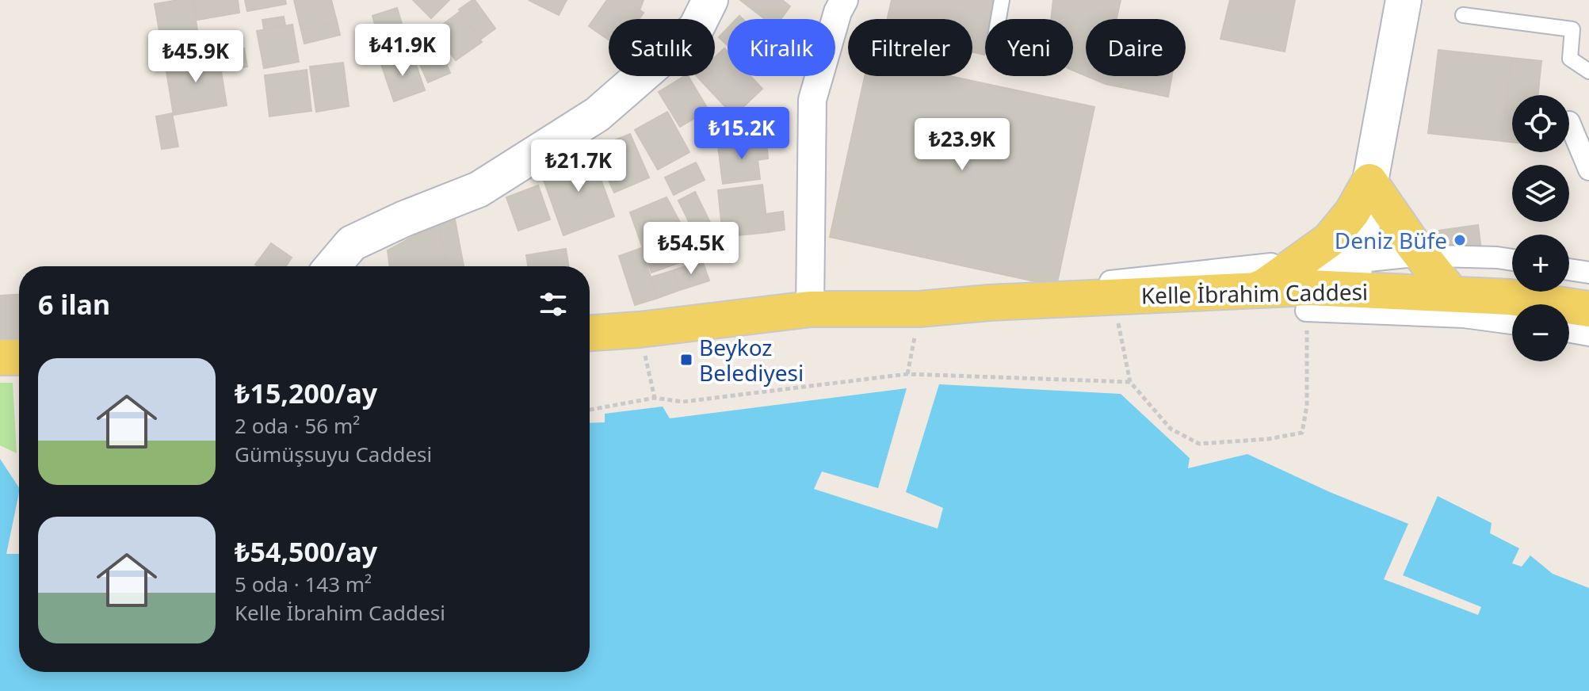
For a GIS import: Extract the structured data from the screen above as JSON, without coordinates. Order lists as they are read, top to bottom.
{
  "streets": {
    "main road": ["Kelle İbrahim Caddesi"]
  },
  "places": {
    "other": ["Deniz Büfe"],
    "transit": ["Beykoz Belediyesi"]
  },
  "page": {
    "chip": [
      "Satılık",
      "Kiralık",
      "Filtreler",
      "Yeni",
      "Daire"
    ],
    "price": [
      "₺41.9K",
      "₺45.9K",
      "₺15.2K",
      "₺23.9K",
      "₺21.7K",
      "₺54.5K"
    ],
    "map_buttons": ["+", "−"],
    "heading": "6 ilan",
    "list": [
      {
        "name": "₺15,200/ay",
        "note": "2 oda · 56 m² · Gümüşsuyu Caddesi"
      },
      {
        "name": "₺54,500/ay",
        "note": "5 oda · 143 m² · Kelle İbrahim Caddesi"
      }
    ]
  }
}
